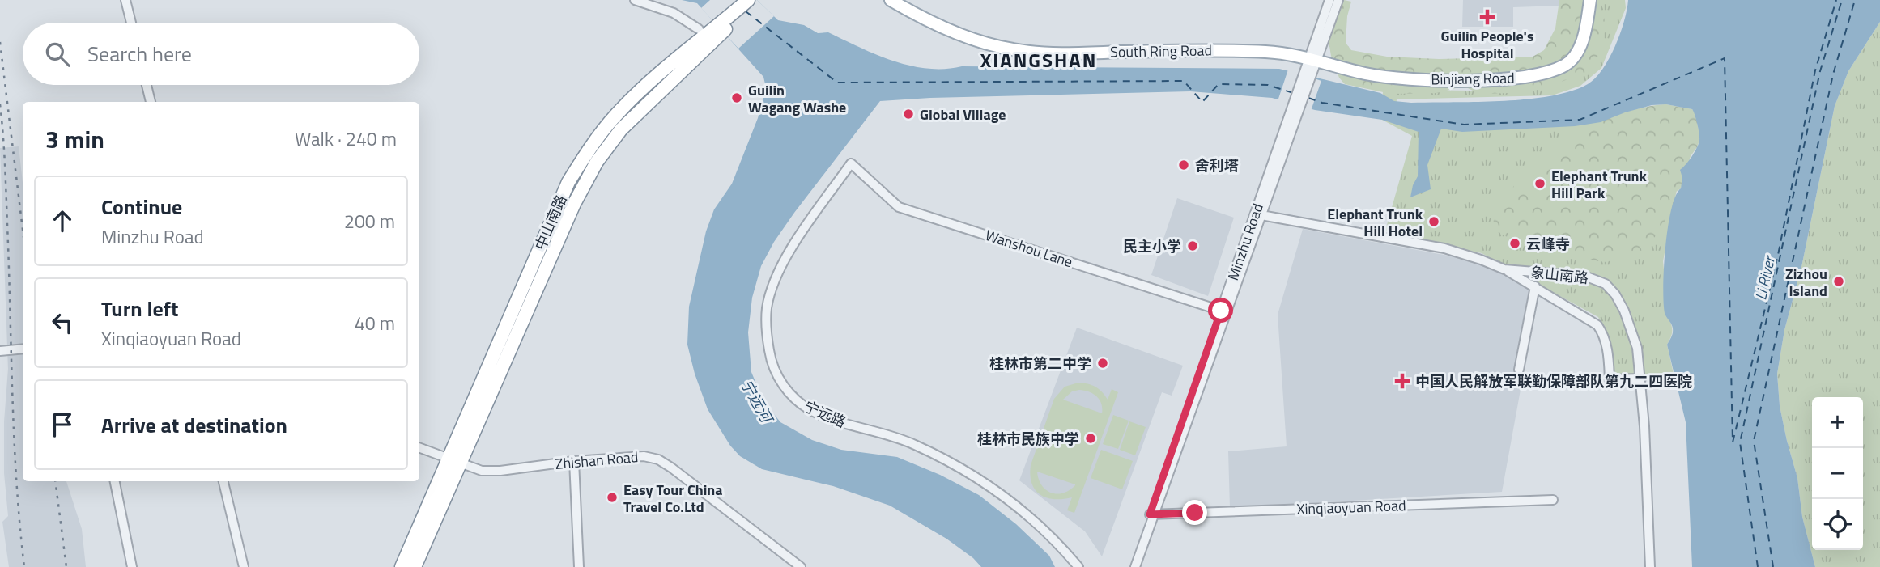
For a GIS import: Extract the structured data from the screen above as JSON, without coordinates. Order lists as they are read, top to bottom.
{
  "streets": {
    "highway": ["中山南路"],
    "main road": ["South Ring Road", "Binjiang Road"],
    "street": [
      "Minzhu Road",
      "Wanshou Lane",
      "象山南路",
      "宁远路",
      "Zhishan Road",
      "Xinqiaoyuan Road"
    ]
  },
  "crossings": [
    ["South Ring Road", "Binjiang Road"],
    ["中山南路", "Zhishan Road"],
    ["Minzhu Road", "Wanshou Lane"],
    ["Minzhu Road", "象山南路"],
    ["Minzhu Road", "Xinqiaoyuan Road"],
    ["Wanshou Lane", "宁远路"]
  ],
  "districts": ["XIANGSHAN"],
  "water": ["Li River", "宁远河"],
  "places": {
    "health": ["Guilin People's Hospital", "中国人民解放军联勤保障部队第九二四医院"],
    "other": [
      "Guilin Wagang Washe",
      "Global Village",
      "舍利塔",
      "Elephant Trunk Hill Park",
      "Elephant Trunk Hill Hotel",
      "云峰寺",
      "民主小学",
      "Zizhou Island",
      "桂林市第二中学",
      "桂林市民族中学",
      "Easy Tour China Travel Co.Ltd"
    ]
  },
  "page": {
    "search": "Search here",
    "heading": ["3 min", "Walk · 240 m"],
    "list": [
      ["Continue", "Minzhu Road", "200 m"],
      ["Turn left", "Xinqiaoyuan Road", "40 m"],
      "Arrive at destination"
    ],
    "map_buttons": ["+", "−"]
  }
}
